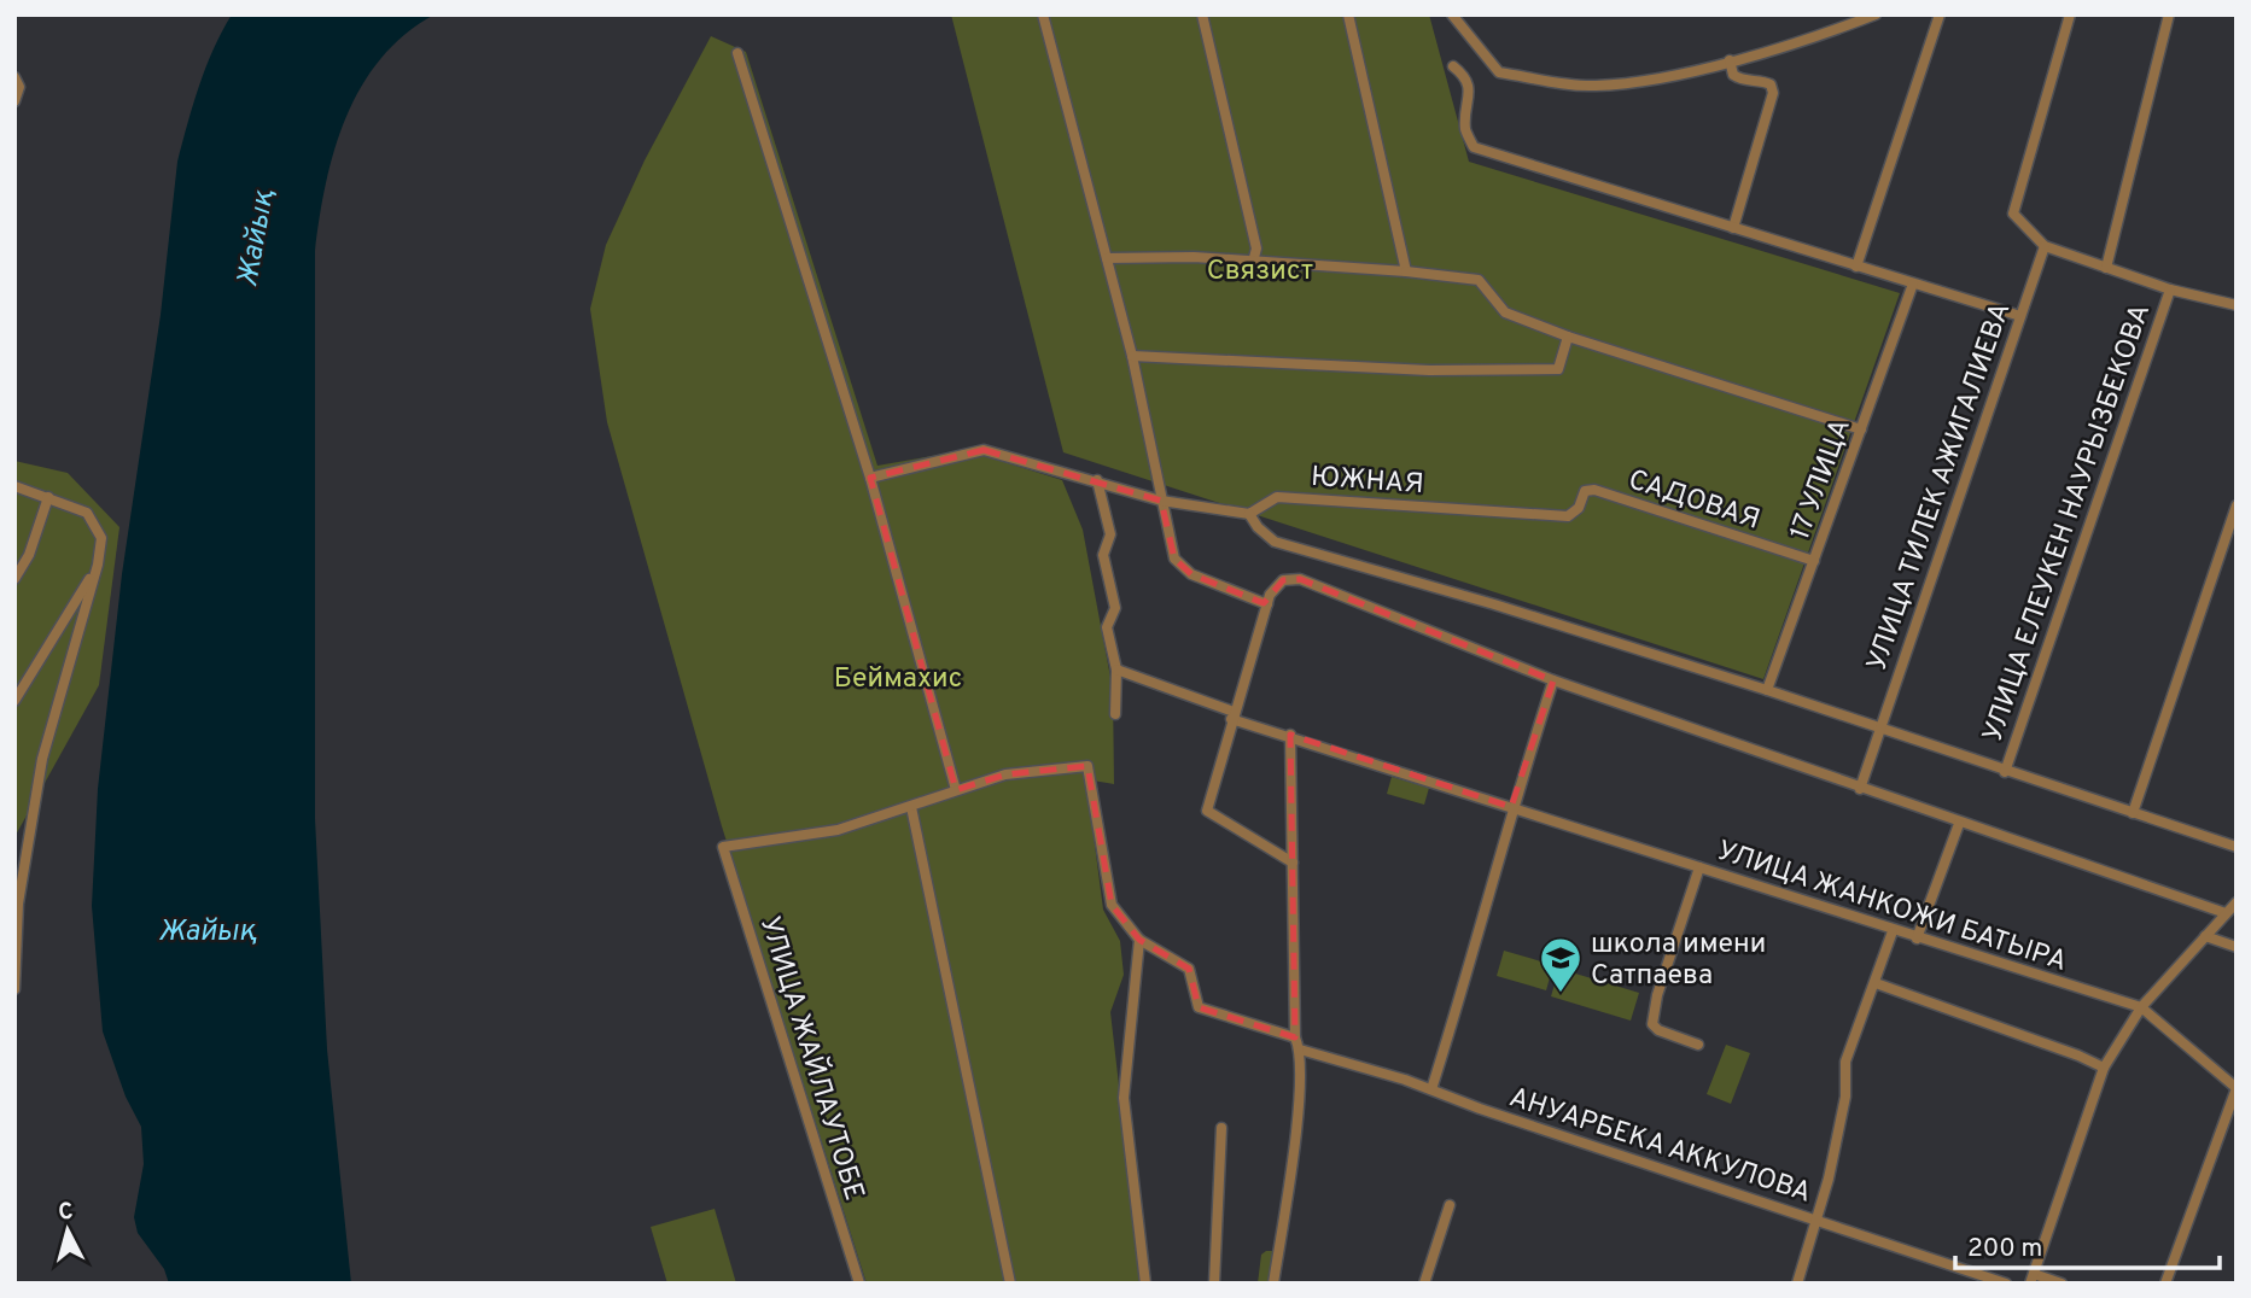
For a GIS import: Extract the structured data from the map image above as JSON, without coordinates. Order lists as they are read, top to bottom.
{
  "streets": {
    "street": [
      "ЮЖНАЯ",
      "17 УЛИЦА",
      "УЛИЦА ТИЛЕК АЖИГАЛИЕВА",
      "САДОВАЯ",
      "УЛИЦА ЕЛЕУКЕН НАУРЫЗБЕКОВА",
      "УЛИЦА ЖАНКОЖИ БАТЫРА",
      "УЛИЦА ЖАЙЛАУТОБЕ",
      "АНУАРБЕКА АККУЛОВА"
    ]
  },
  "crossings": [
    ["ЮЖНАЯ", "САДОВАЯ"],
    ["17 УЛИЦА", "САДОВАЯ"]
  ],
  "water": ["Жайық"],
  "parks": ["Связист", "Беймахис"],
  "places": {
    "school or university": ["школа имени Сатпаева"]
  },
  "scale_bar": "200 m",
  "north": "top"
}
